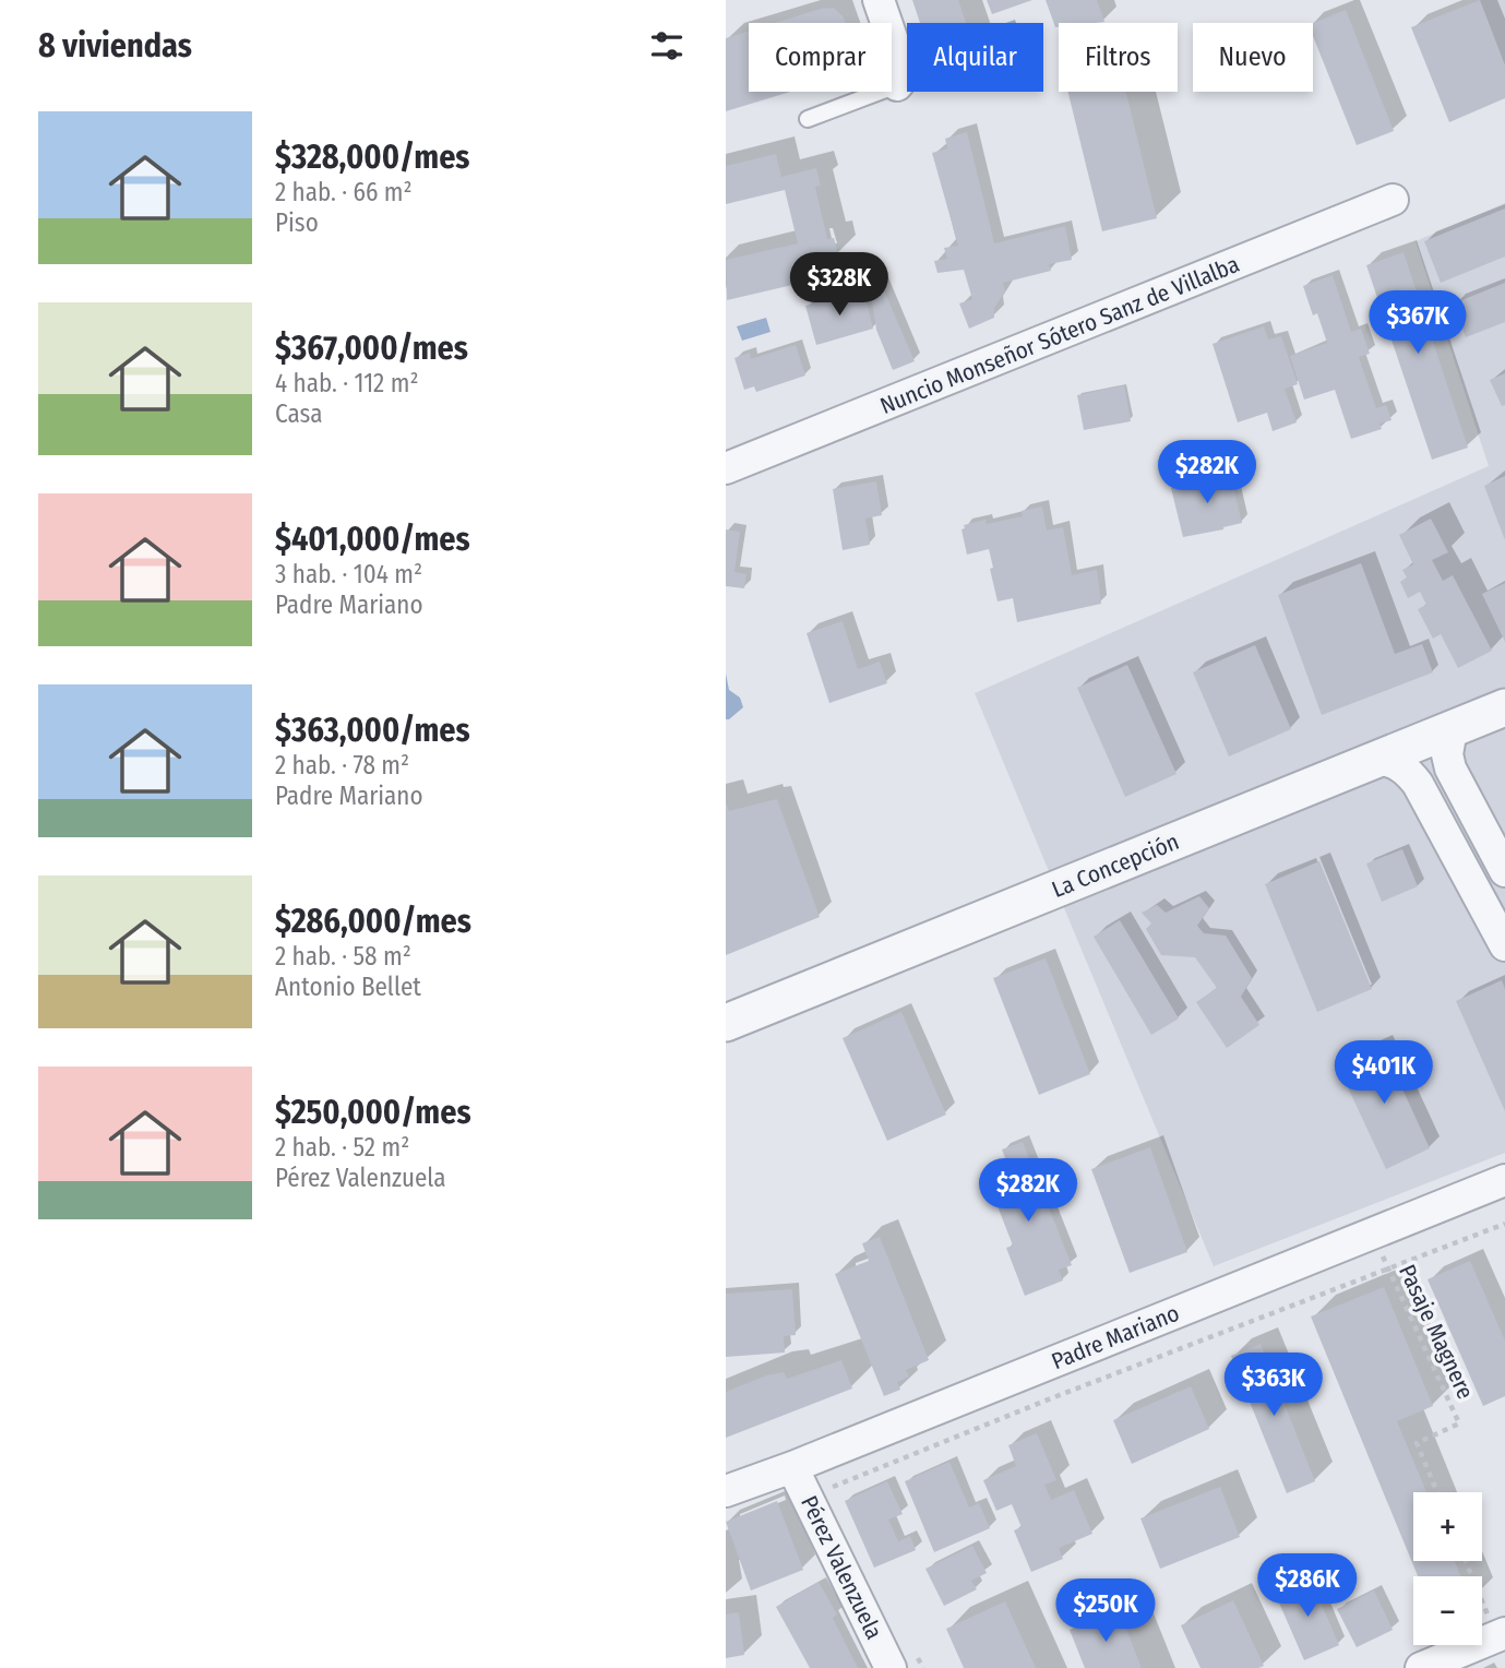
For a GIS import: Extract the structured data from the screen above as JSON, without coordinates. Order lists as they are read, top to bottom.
{
  "streets": {
    "street": [
      "Nuncio Monseñor Sótero Sanz de Villalba",
      "La Concepción",
      "Padre Mariano",
      "Pérez Valenzuela"
    ],
    "path": ["Pasaje Magnere"]
  },
  "crossings": [
    ["Pasaje Magnere", "Padre Mariano"],
    ["Padre Mariano", "Pérez Valenzuela"]
  ],
  "page": {
    "heading": "8 viviendas",
    "chip": [
      "Comprar",
      "Alquilar",
      "Filtros",
      "Nuevo"
    ],
    "list": [
      {
        "name": "$328,000/mes",
        "note": "2 hab. · 66 m² · Piso"
      },
      {
        "name": "$367,000/mes",
        "note": "4 hab. · 112 m² · Casa"
      },
      {
        "name": "$401,000/mes",
        "note": "3 hab. · 104 m² · Padre Mariano"
      },
      {
        "name": "$363,000/mes",
        "note": "2 hab. · 78 m² · Padre Mariano"
      },
      {
        "name": "$286,000/mes",
        "note": "2 hab. · 58 m² · Antonio Bellet"
      },
      {
        "name": "$250,000/mes",
        "note": "2 hab. · 52 m² · Pérez Valenzuela"
      }
    ],
    "price": [
      "$328K",
      "$367K",
      "$282K",
      "$401K",
      "$282K",
      "$363K",
      "$286K",
      "$250K"
    ],
    "map_buttons": ["+", "−"]
  }
}
